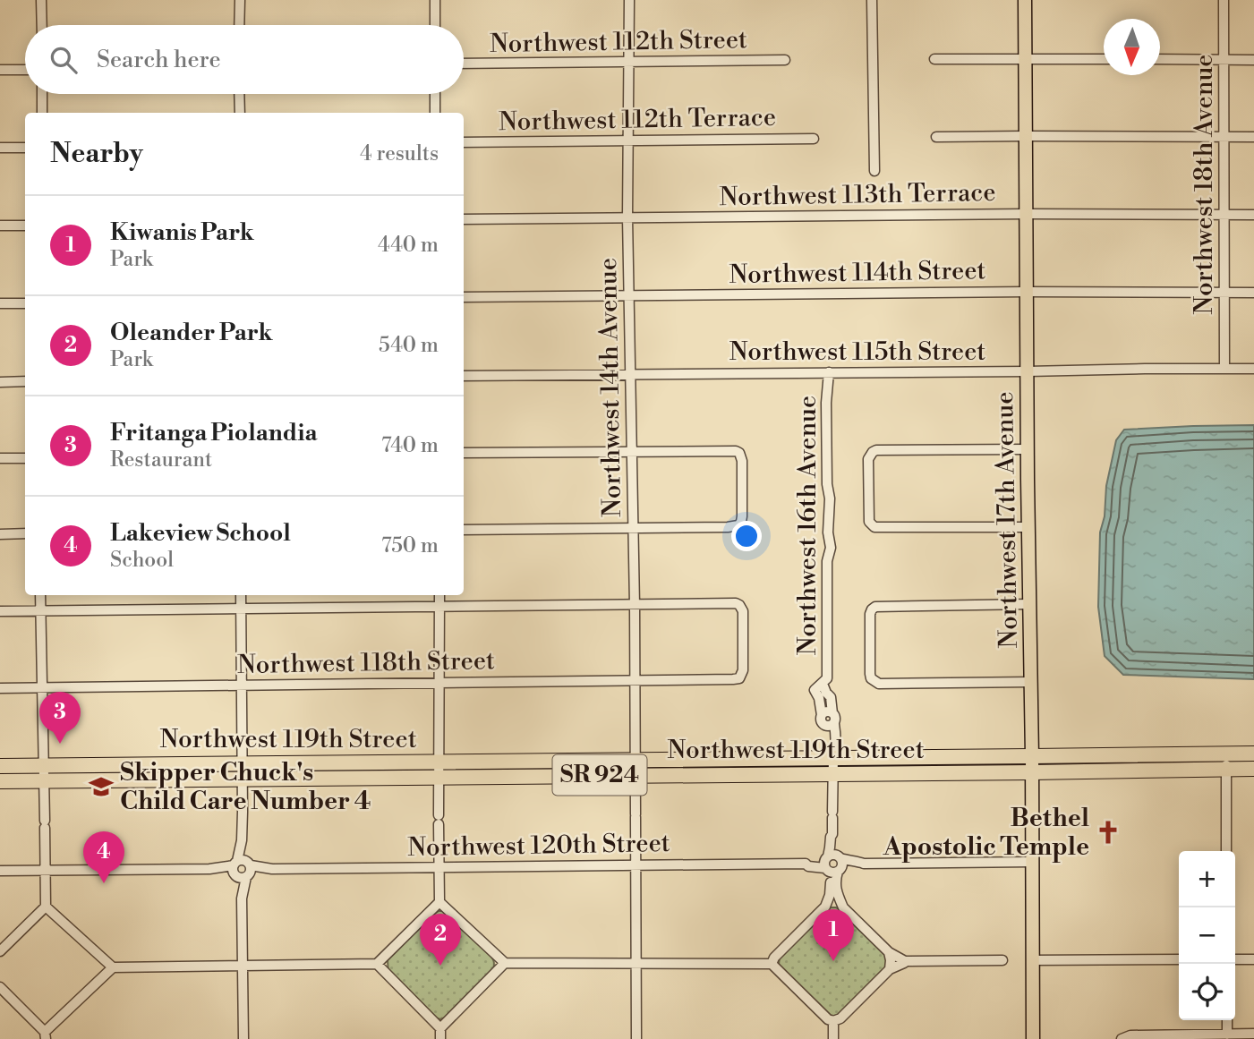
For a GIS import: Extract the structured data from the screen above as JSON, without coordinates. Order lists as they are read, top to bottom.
{
  "streets": {
    "highway": ["Northwest 119th Street", "SR 924"],
    "main road": ["Northwest 17th Avenue"],
    "street": [
      "Northwest 112th Street",
      "Northwest 112th Terrace",
      "Northwest 18th Avenue",
      "Northwest 113th Terrace",
      "Northwest 114th Street",
      "Northwest 115th Street",
      "Northwest 14th Avenue",
      "Northwest 16th Avenue",
      "Northwest 118th Street",
      "Northwest 120th Street"
    ]
  },
  "crossings": [
    ["Northwest 112th Street", "Northwest 14th Avenue"],
    ["Northwest 112th Terrace", "Northwest 14th Avenue"],
    ["Northwest 18th Avenue", "Northwest 113th Terrace"],
    ["Northwest 18th Avenue", "Northwest 114th Street"],
    ["Northwest 18th Avenue", "Northwest 115th Street"],
    ["Northwest 113th Terrace", "Northwest 14th Avenue"],
    ["Northwest 113th Terrace", "Northwest 17th Avenue"],
    ["Northwest 114th Street", "Northwest 14th Avenue"],
    ["Northwest 114th Street", "Northwest 17th Avenue"],
    ["Northwest 115th Street", "Northwest 14th Avenue"],
    ["Northwest 115th Street", "Northwest 17th Avenue"],
    ["Northwest 115th Street", "Northwest 16th Avenue"],
    ["Northwest 14th Avenue", "Northwest 118th Street"],
    ["Northwest 14th Avenue", "Northwest 119th Street"],
    ["Northwest 14th Avenue", "Northwest 120th Street"],
    ["Northwest 17th Avenue", "Northwest 119th Street"],
    ["Northwest 17th Avenue", "Northwest 120th Street"],
    ["Northwest 16th Avenue", "Northwest 119th Street"],
    ["Northwest 16th Avenue", "Northwest 120th Street"]
  ],
  "places": {
    "school or university": ["Skipper Chuck's Child Care Number 4"],
    "church": ["Bethel Apostolic Temple"]
  },
  "north": "bottom",
  "page": {
    "search": "Search here",
    "heading": ["Nearby", "4 results"],
    "list": [
      {
        "mark": "1",
        "name": "Kiwanis Park",
        "note": "Park",
        "value": "440 m"
      },
      {
        "mark": "2",
        "name": "Oleander Park",
        "note": "Park",
        "value": "540 m"
      },
      {
        "mark": "3",
        "name": "Fritanga Piolandia",
        "note": "Restaurant",
        "value": "740 m"
      },
      {
        "mark": "4",
        "name": "Lakeview School",
        "note": "School",
        "value": "750 m"
      }
    ],
    "pins": [
      "3",
      "4",
      "1",
      "2"
    ],
    "map_buttons": ["+", "−"]
  }
}
